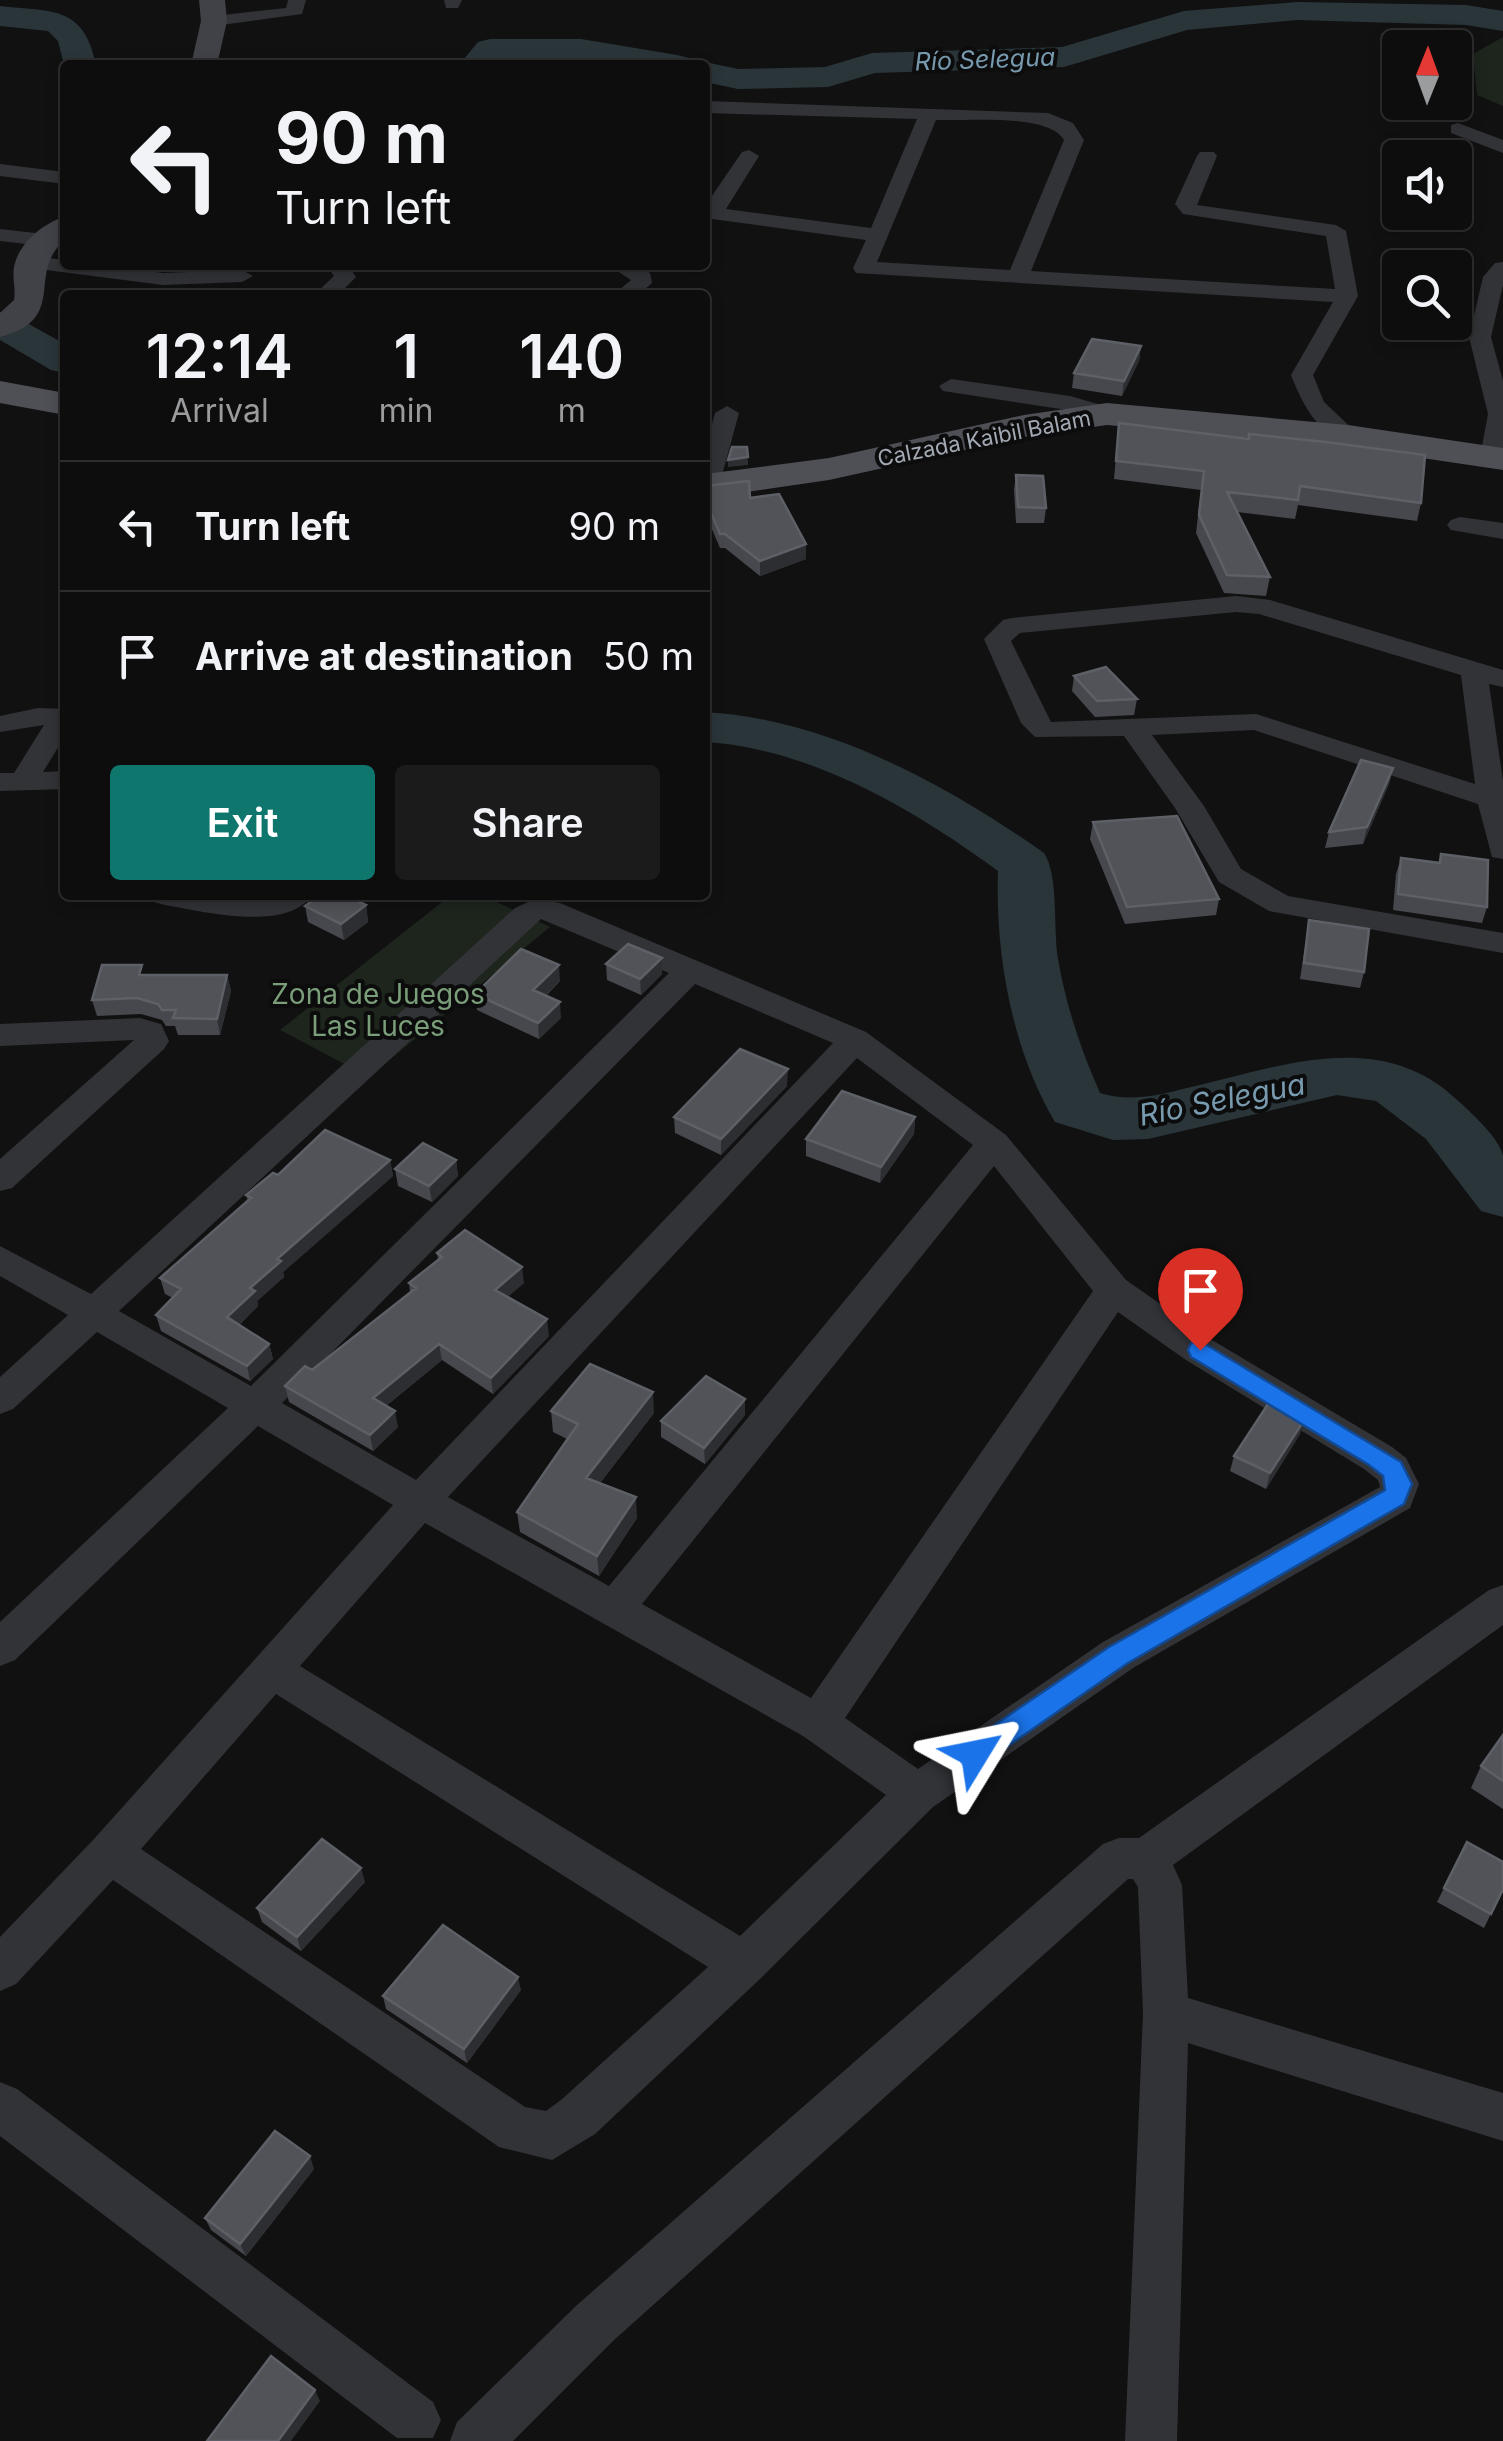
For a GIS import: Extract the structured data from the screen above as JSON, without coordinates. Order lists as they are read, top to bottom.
{
  "streets": {
    "main road": ["Calzada Kaibil Balam"]
  },
  "water": ["Río Selegua"],
  "parks": ["Zona de Juegos Las Luces"],
  "north": "top",
  "page": {
    "turn": ["90 m", "Turn left"],
    "eta": [
      "12:14",
      "Arrival",
      "1",
      "min",
      "140",
      "m"
    ],
    "list": [
      {
        "name": "Turn left",
        "value": "90 m"
      },
      {
        "name": "Arrive at destination",
        "value": "50 m"
      }
    ],
    "buttons": ["Exit", "Share"]
  }
}
